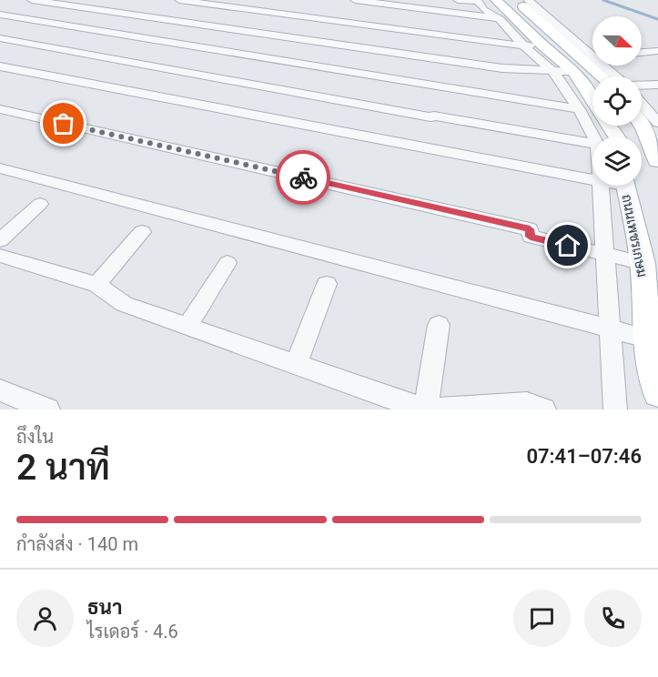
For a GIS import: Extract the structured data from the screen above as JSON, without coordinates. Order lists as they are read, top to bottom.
{
  "streets": {
    "main road": ["ถนนเพชรเกษม"]
  },
  "north": "right",
  "page": {
    "heading": ["2 นาที", "ถึงใน", "07:41–07:46"],
    "panel": ["ธนา", "ไรเดอร์ · 4.6"],
    "bar": "กำลังส่ง · 140 m"
  }
}
